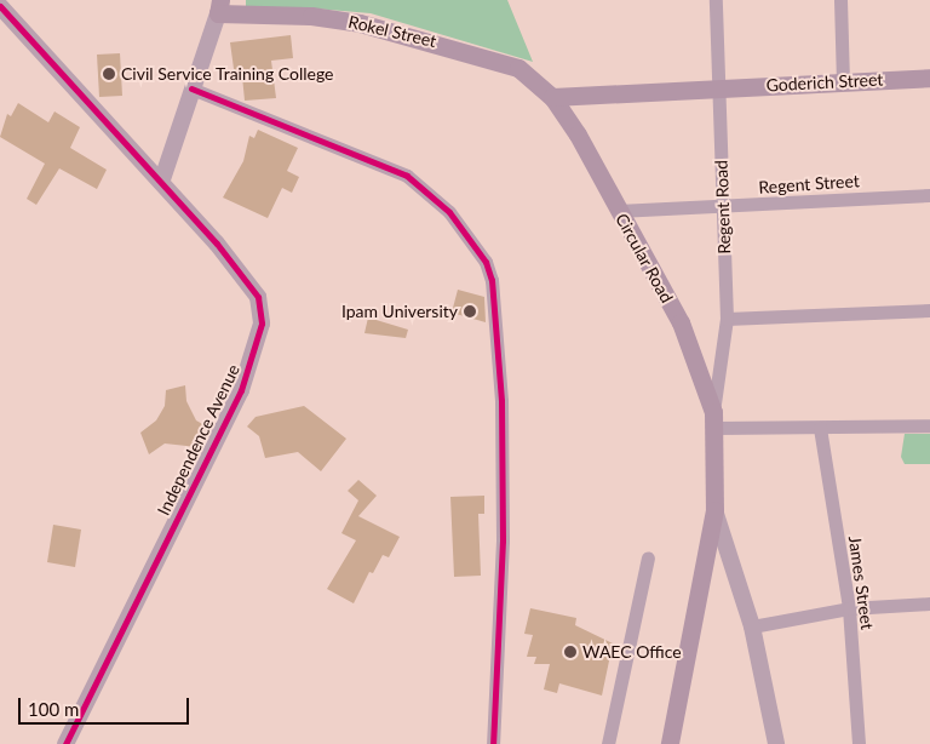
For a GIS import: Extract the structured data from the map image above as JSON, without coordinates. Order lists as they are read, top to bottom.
{
  "streets": {
    "main road": [
      "Rokel Street",
      "Goderich Street",
      "Regent Road",
      "Circular Road"
    ],
    "street": ["Regent Street", "Independence Avenue", "James Street"]
  },
  "crossings": [
    ["Rokel Street", "Goderich Street"],
    ["Rokel Street", "Circular Road"],
    ["Goderich Street", "Regent Road"],
    ["Goderich Street", "Circular Road"],
    ["Regent Street", "Regent Road"],
    ["Regent Street", "Circular Road"],
    ["Regent Road", "Circular Road"]
  ],
  "places": ["Civil Service Training College", "Ipam University", "WAEC Office"],
  "scale_bar": "100 m"
}
